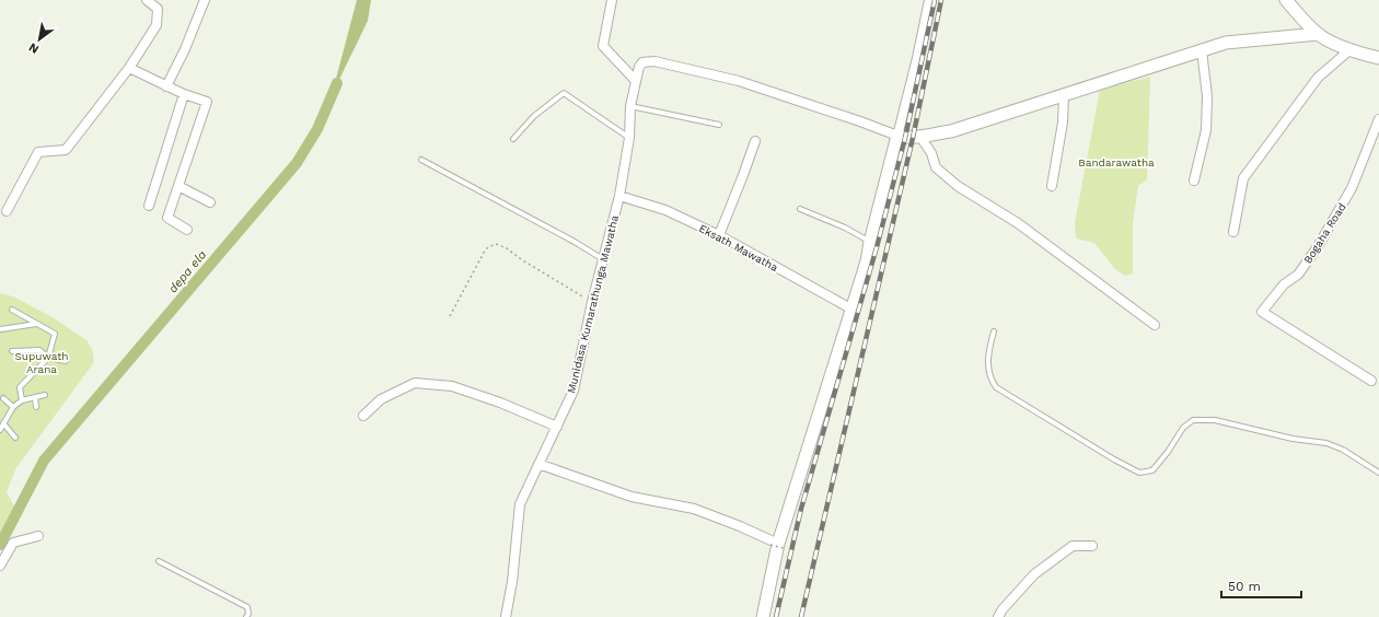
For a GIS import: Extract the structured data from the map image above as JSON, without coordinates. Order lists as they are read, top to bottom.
{
  "streets": {
    "street": ["Bogaha Road", "Eksath Mawatha", "Munidasa Kumarathunga Mawatha"]
  },
  "crossings": [
    ["Eksath Mawatha", "Munidasa Kumarathunga Mawatha"]
  ],
  "water": ["depa ela"],
  "parks": ["Bandarawatha", "Supuwath Arana"],
  "scale_bar": "50 m",
  "north": "bottom left"
}
